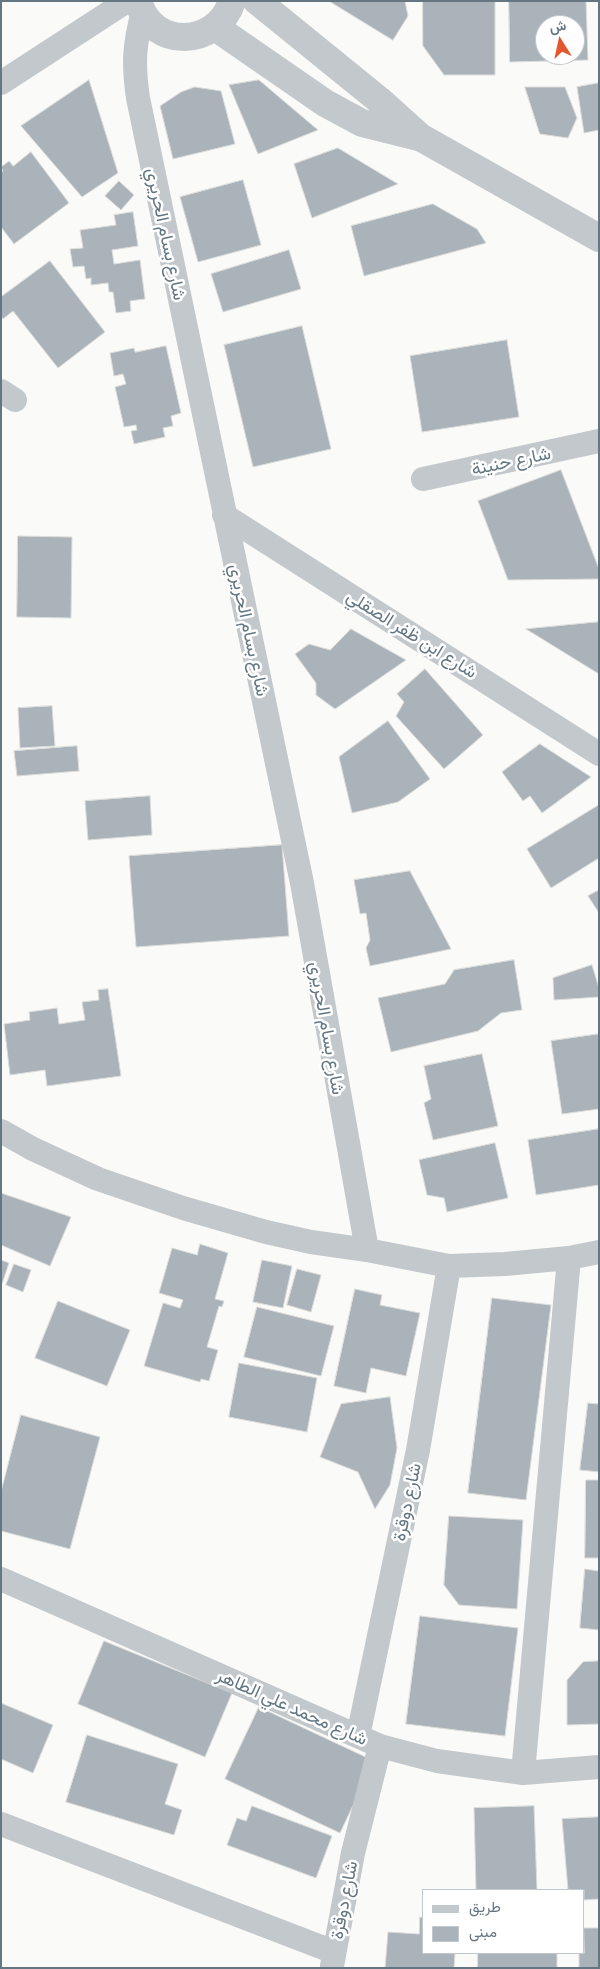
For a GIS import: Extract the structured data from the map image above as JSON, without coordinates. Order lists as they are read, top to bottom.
{
  "streets": {
    "street": [
      "شارع بسام الحريري",
      "شارع حنينة",
      "شارع ابن ظفر الصقلي",
      "شارع دوقرة",
      "شارع محمد علي الطاهر"
    ]
  },
  "crossings": [
    ["شارع بسام الحريري", "شارع ابن ظفر الصقلي"],
    ["شارع دوقرة", "شارع محمد علي الطاهر"]
  ],
  "legend": ["طريق", "مبنى"],
  "north": "top"
}
